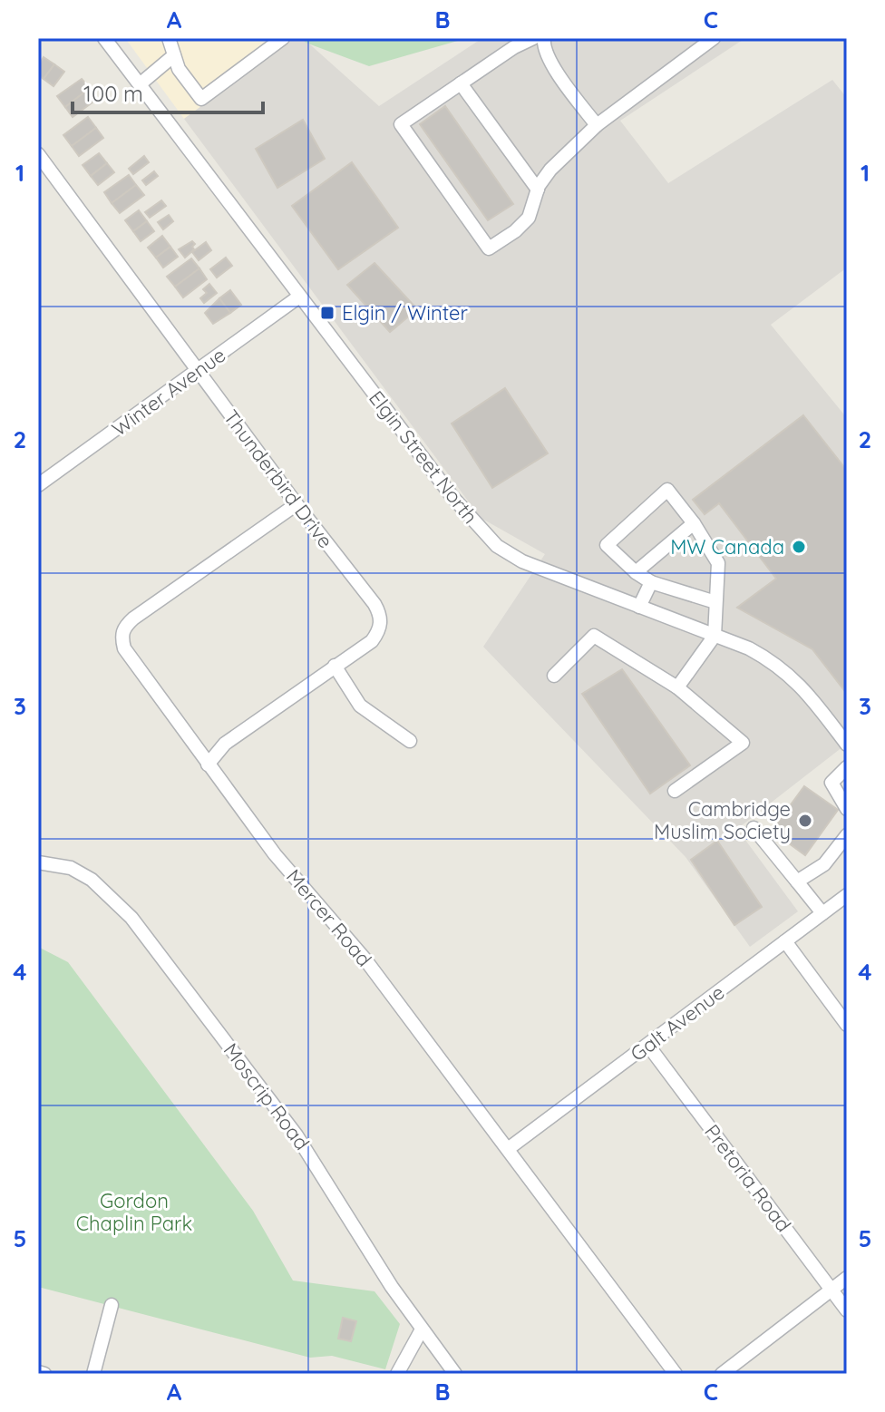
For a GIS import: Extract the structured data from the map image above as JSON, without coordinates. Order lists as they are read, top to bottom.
{
  "streets": {
    "street": [
      "Winter Avenue",
      "Elgin Street North",
      "Thunderbird Drive",
      "Mercer Road",
      "Galt Avenue",
      "Moscrip Road",
      "Pretoria Road"
    ]
  },
  "crossings": [
    ["Winter Avenue", "Elgin Street North"],
    ["Winter Avenue", "Thunderbird Drive"],
    ["Thunderbird Drive", "Mercer Road"],
    ["Mercer Road", "Galt Avenue"],
    ["Galt Avenue", "Pretoria Road"]
  ],
  "parks": ["Gordon Chaplin Park"],
  "places": {
    "transit": ["Elgin / Winter"],
    "other": ["MW Canada", "Cambridge Muslim Society"]
  },
  "scale_bar": "100 m",
  "grid": {
    "columns": ["A", "B", "C"],
    "rows": [
      "1",
      "2",
      "3",
      "4",
      "5"
    ]
  }
}
